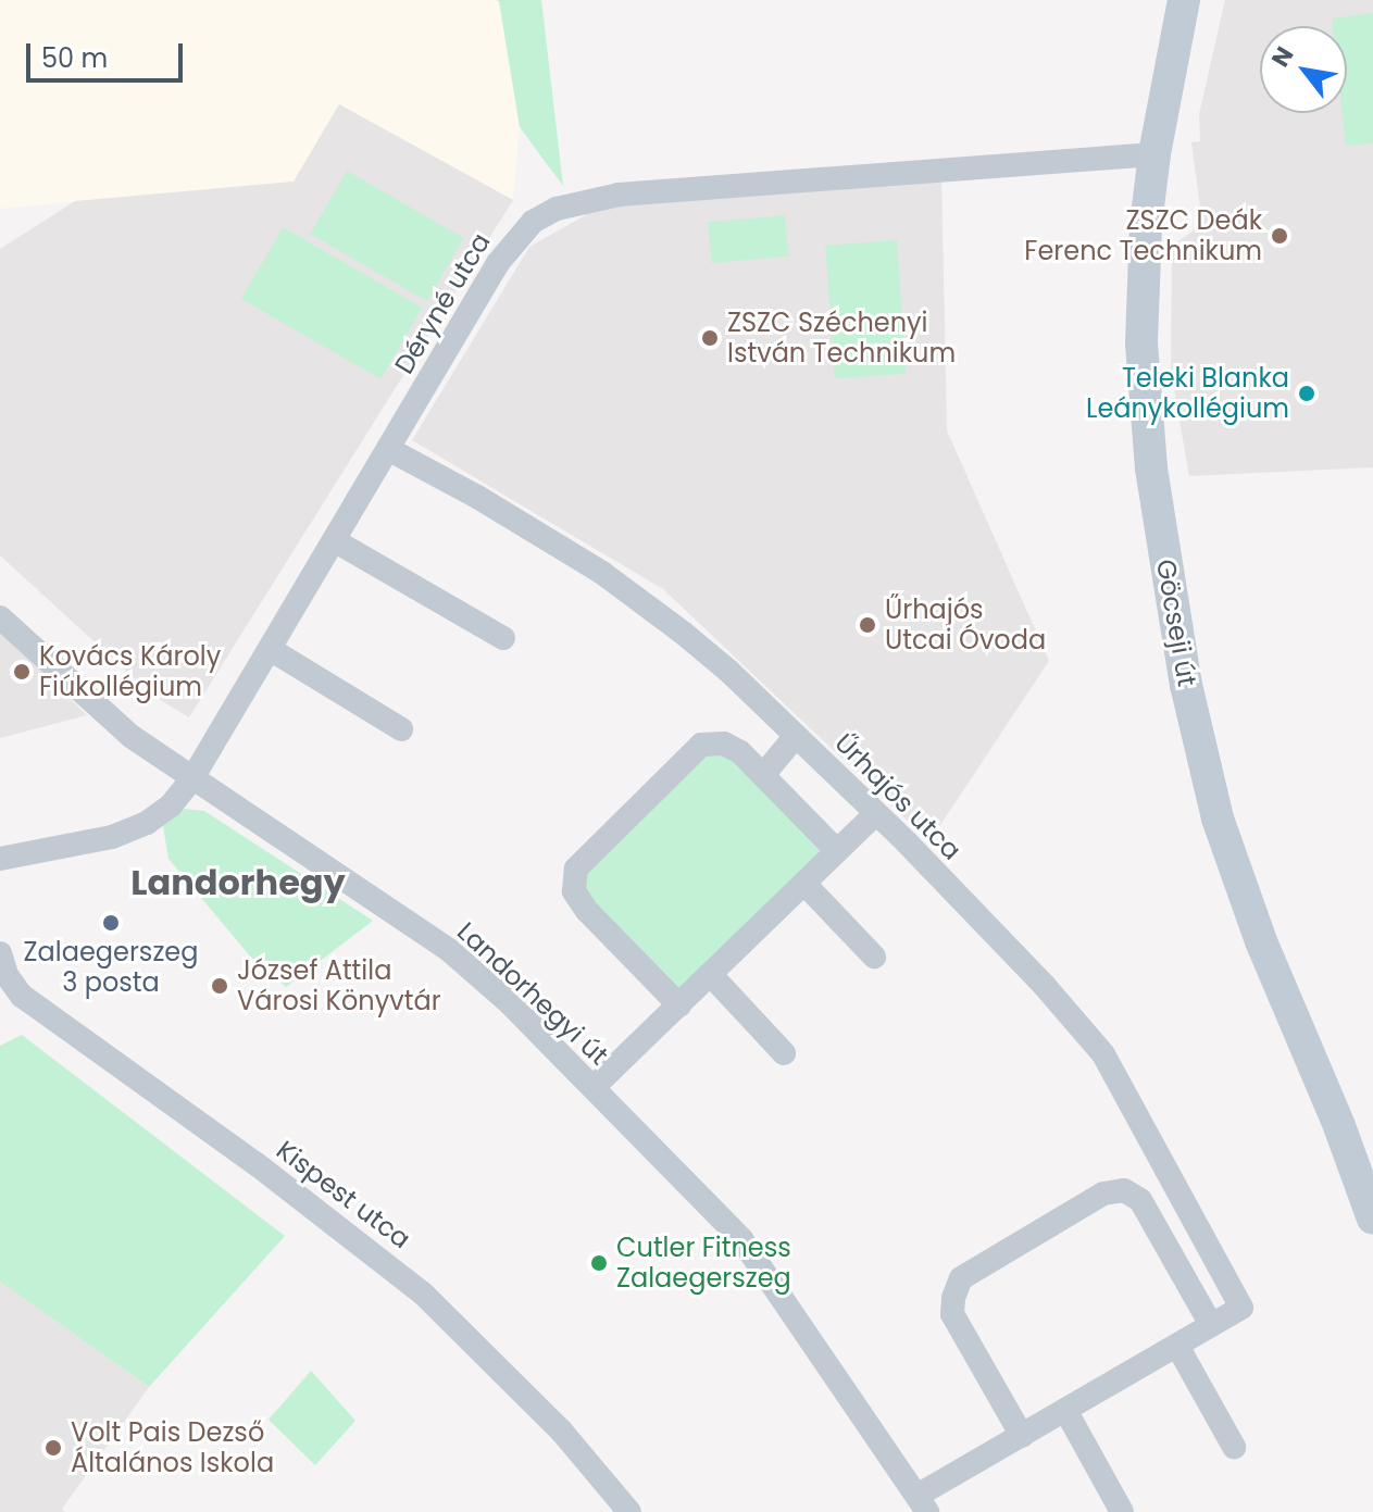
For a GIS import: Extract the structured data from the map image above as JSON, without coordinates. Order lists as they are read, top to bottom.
{
  "streets": {
    "main road": ["Göcseji út"],
    "street": [
      "Déryné utca",
      "Űrhajós utca",
      "Landorhegyi út",
      "Kispest utca"
    ]
  },
  "crossings": [
    ["Déryné utca", "Göcseji út"],
    ["Déryné utca", "Űrhajós utca"],
    ["Déryné utca", "Landorhegyi út"]
  ],
  "districts": ["Landorhegy"],
  "places": [
    "ZSZC Deák Ferenc Technikum",
    "ZSZC Széchenyi István Technikum",
    "Teleki Blanka Leánykollégium",
    "Űrhajós Utcai Óvoda",
    "Kovács Károly Fiúkollégium",
    "Zalaegerszeg 3 posta",
    "József Attila Városi Könyvtár",
    "Cutler Fitness Zalaegerszeg",
    "Volt Pais Dezső Általános Iskola"
  ],
  "scale_bar": "50 m",
  "north": "top left"
}
